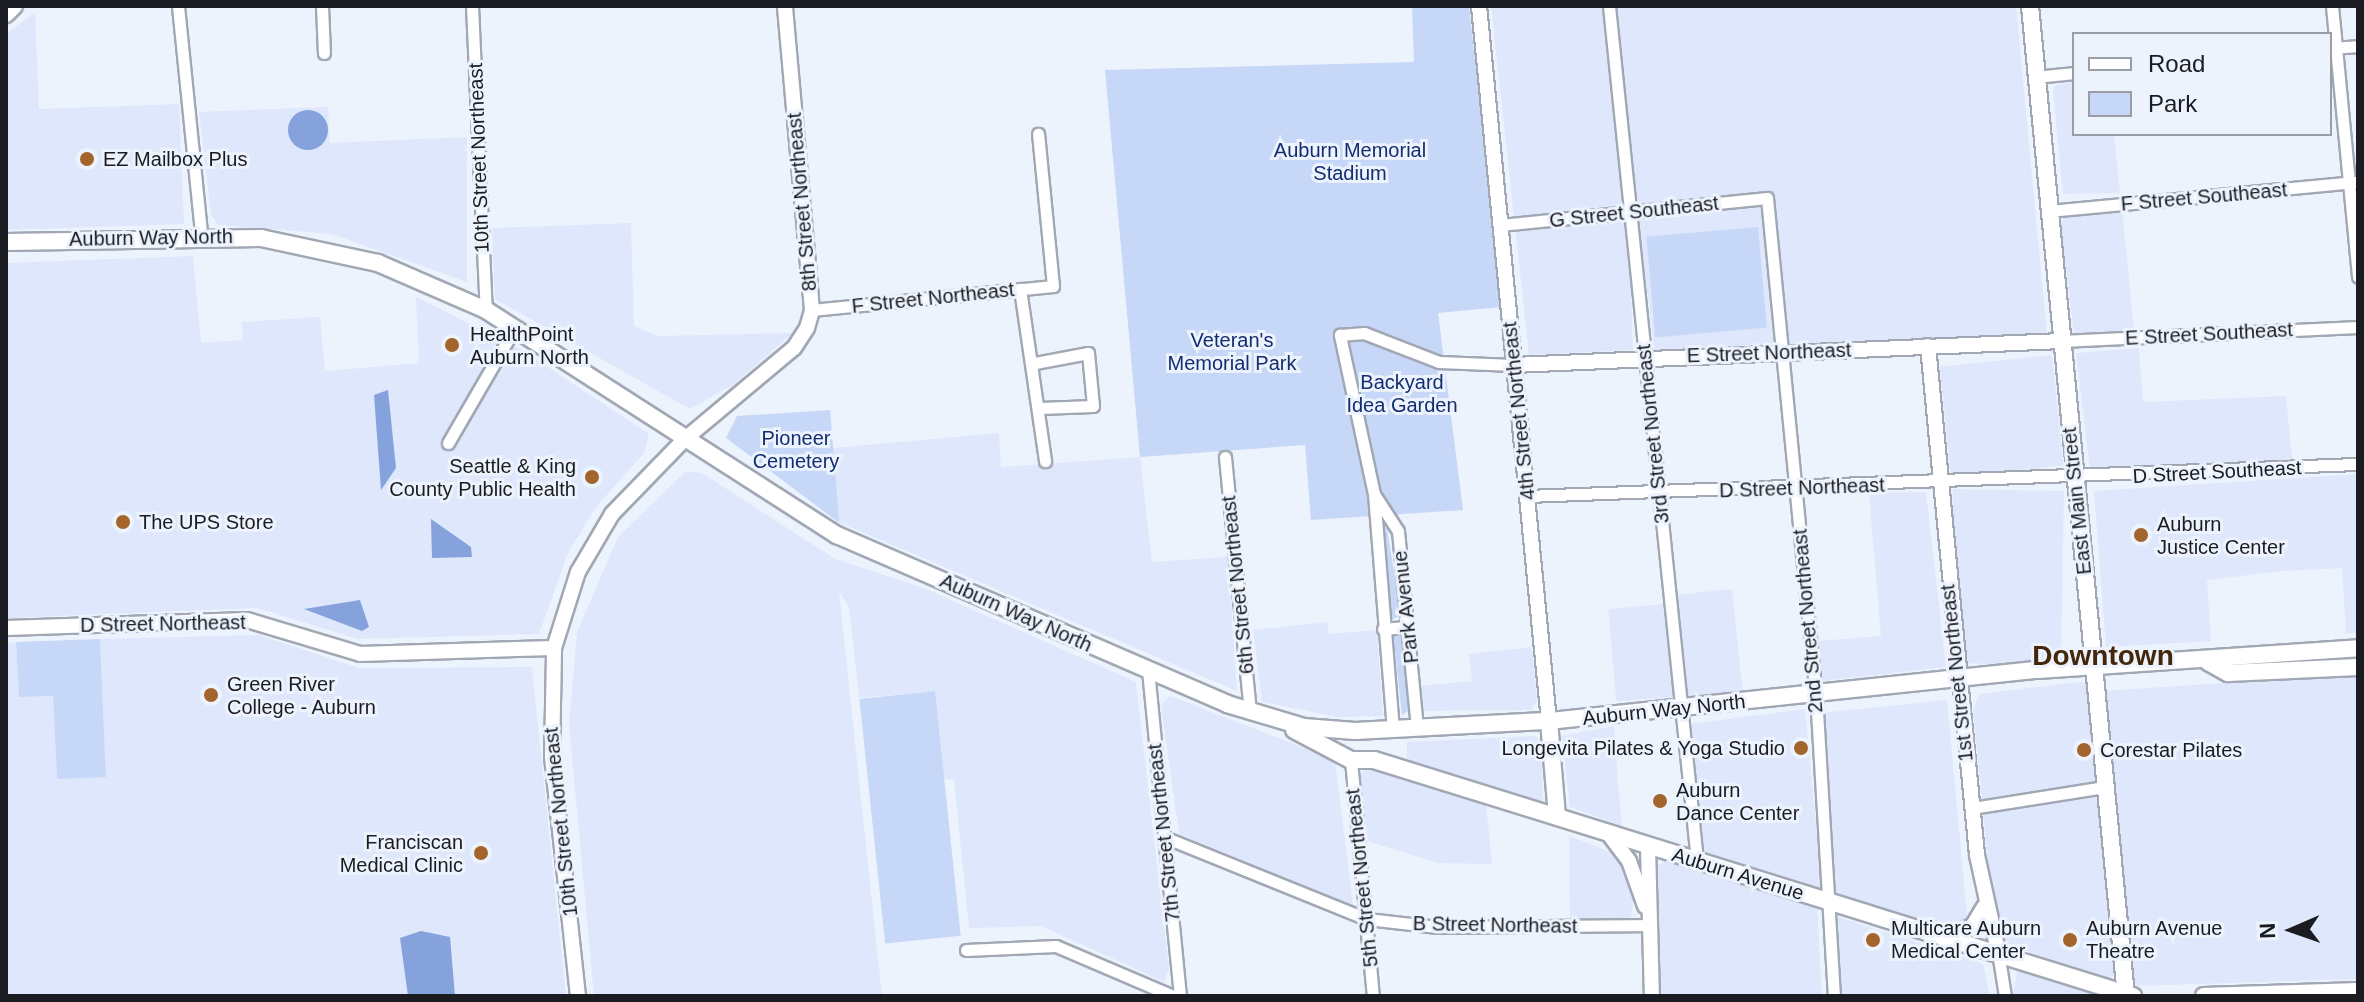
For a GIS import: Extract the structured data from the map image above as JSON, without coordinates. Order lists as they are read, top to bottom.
{
  "streets": {
    "main road": [
      "Auburn Way North",
      "4th Street Northeast",
      "East Main Street",
      "Auburn Avenue"
    ],
    "street": [
      "10th Street Northeast",
      "F Street Southeast",
      "8th Street Northeast",
      "G Street Southeast",
      "F Street Northeast",
      "E Street Southeast",
      "E Street Northeast",
      "3rd Street Northeast",
      "D Street Southeast",
      "D Street Northeast",
      "6th Street Northeast",
      "Park Avenue",
      "2nd Street Northeast",
      "1st Street Northeast",
      "7th Street Northeast",
      "5th Street Northeast",
      "B Street Northeast"
    ]
  },
  "crossings": [
    ["10th Street Northeast", "8th Street Northeast"],
    ["10th Street Northeast", "Auburn Way North"],
    ["10th Street Northeast", "D Street Northeast"],
    ["F Street Southeast", "East Main Street"],
    ["8th Street Northeast", "Auburn Way North"],
    ["8th Street Northeast", "F Street Northeast"],
    ["8th Street Northeast", "D Street Northeast"],
    ["G Street Southeast", "4th Street Northeast"],
    ["G Street Southeast", "3rd Street Northeast"],
    ["G Street Southeast", "2nd Street Northeast"],
    ["Auburn Way North", "4th Street Northeast"],
    ["Auburn Way North", "3rd Street Northeast"],
    ["Auburn Way North", "East Main Street"],
    ["Auburn Way North", "6th Street Northeast"],
    ["Auburn Way North", "Park Avenue"],
    ["Auburn Way North", "2nd Street Northeast"],
    ["Auburn Way North", "1st Street Northeast"],
    ["Auburn Way North", "7th Street Northeast"],
    ["E Street Southeast", "E Street Northeast"],
    ["E Street Southeast", "East Main Street"],
    ["E Street Northeast", "4th Street Northeast"],
    ["E Street Northeast", "3rd Street Northeast"],
    ["E Street Northeast", "East Main Street"],
    ["E Street Northeast", "Park Avenue"],
    ["E Street Northeast", "2nd Street Northeast"],
    ["E Street Northeast", "1st Street Northeast"],
    ["4th Street Northeast", "D Street Northeast"],
    ["4th Street Northeast", "Auburn Avenue"],
    ["3rd Street Northeast", "D Street Northeast"],
    ["3rd Street Northeast", "Auburn Avenue"],
    ["D Street Southeast", "D Street Northeast"],
    ["D Street Southeast", "East Main Street"],
    ["D Street Northeast", "East Main Street"],
    ["D Street Northeast", "2nd Street Northeast"],
    ["D Street Northeast", "1st Street Northeast"],
    ["East Main Street", "Auburn Avenue"],
    ["2nd Street Northeast", "Auburn Avenue"],
    ["1st Street Northeast", "Auburn Avenue"],
    ["7th Street Northeast", "B Street Northeast"],
    ["Auburn Avenue", "5th Street Northeast"],
    ["5th Street Northeast", "B Street Northeast"]
  ],
  "districts": ["Downtown"],
  "parks": [
    "Auburn Memorial Stadium",
    "Veteran's Memorial Park",
    "Backyard Idea Garden",
    "Pioneer Cemetery"
  ],
  "places": [
    "EZ Mailbox Plus",
    "HealthPoint Auburn North",
    "Seattle & King County Public Health",
    "The UPS Store",
    "Auburn Justice Center",
    "Green River College - Auburn",
    "Longevita Pilates & Yoga Studio",
    "Corestar Pilates",
    "Auburn Dance Center",
    "Franciscan Medical Clinic",
    "Multicare Auburn Medical Center",
    "Auburn Avenue Theatre"
  ],
  "legend": ["Road", "Park"],
  "north": "left"
}
